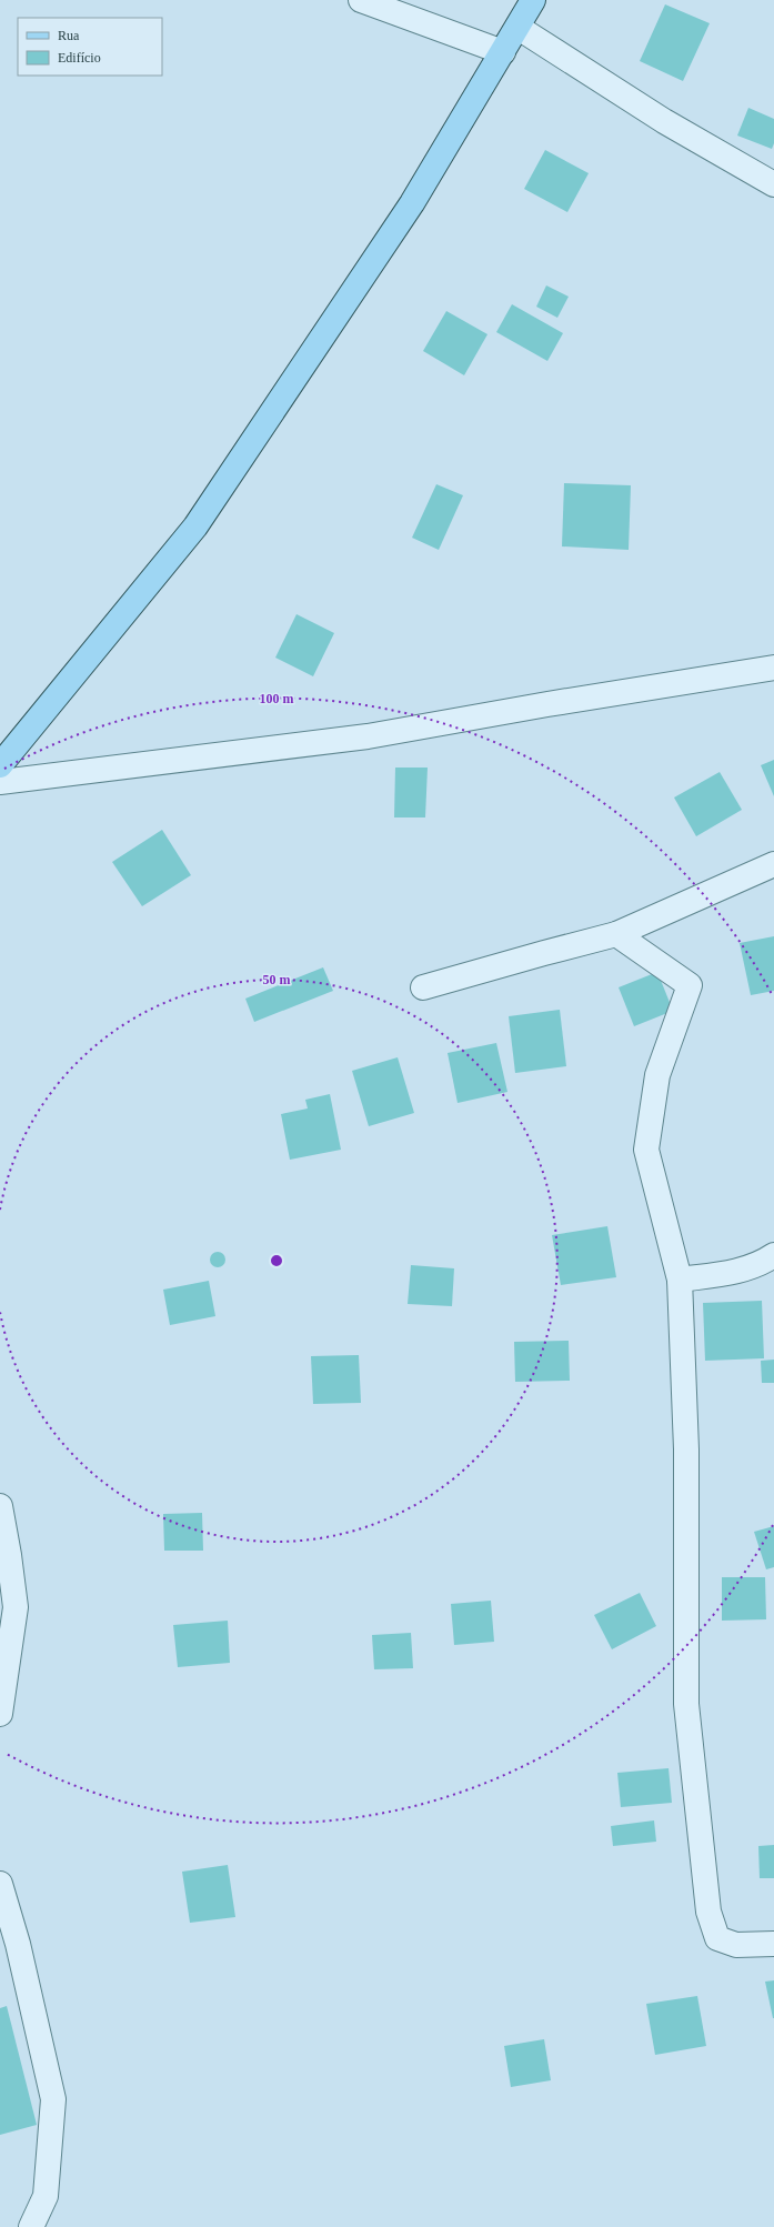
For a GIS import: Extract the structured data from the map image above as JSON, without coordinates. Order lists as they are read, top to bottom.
{
  "legend": ["Rua", "Edifício"],
  "rings": ["100 m", "50 m"]
}
